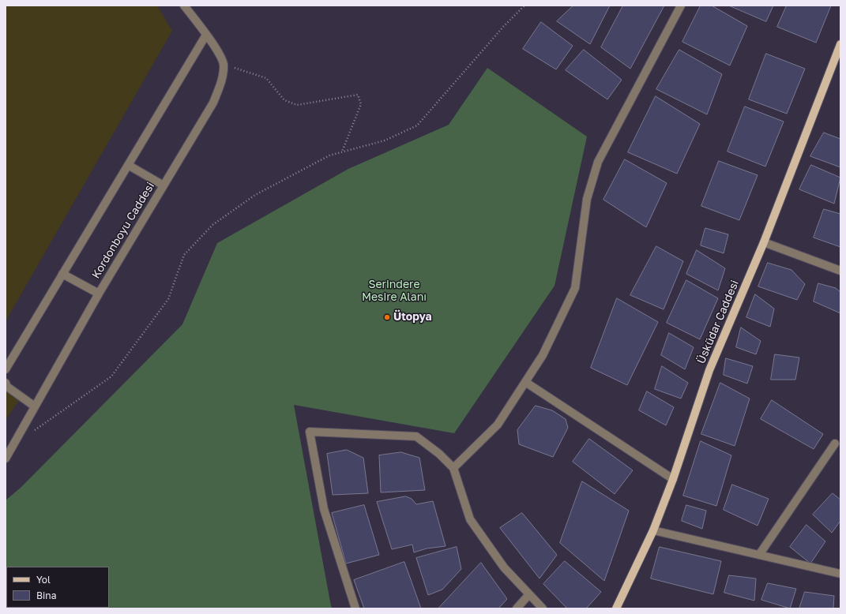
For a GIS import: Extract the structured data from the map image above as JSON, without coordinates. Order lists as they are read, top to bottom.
{
  "streets": {
    "main road": ["Üsküdar Caddesi"],
    "street": ["Kordonboyu Caddesi"]
  },
  "parks": ["Serindere Mesire Alanı"],
  "places": ["Ütopya"],
  "legend": ["Yol", "Bina"]
}
